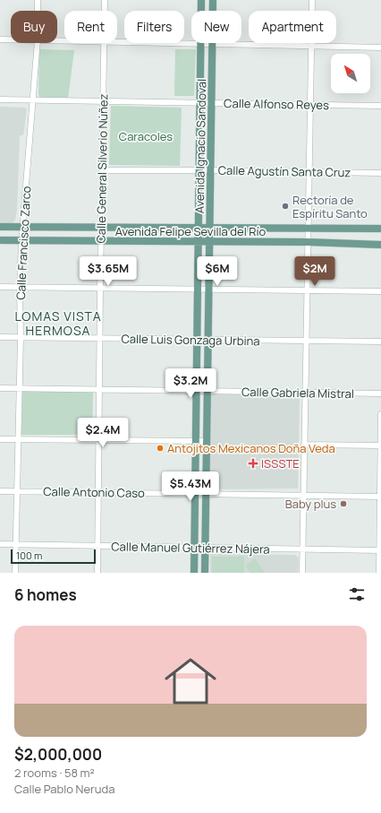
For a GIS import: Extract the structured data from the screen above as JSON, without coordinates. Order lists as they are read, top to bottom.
{
  "streets": {
    "main road": ["Avenida Ignacio Sandoval", "Avenida Felipe Sevilla del Río"],
    "street": [
      "Calle Alfonso Reyes",
      "Calle General Silverio Núñez",
      "Calle Agustín Santa Cruz",
      "Calle Francisco Zarco",
      "Calle Luis Gonzaga Urbina",
      "Calle Gabriela Mistral",
      "Calle Antonio Caso",
      "Calle Manuel Gutiérrez Nájera"
    ]
  },
  "crossings": [
    ["Calle Alfonso Reyes", "Avenida Ignacio Sandoval"],
    ["Calle Alfonso Reyes", "Calle General Silverio Núñez"],
    ["Calle Alfonso Reyes", "Calle Francisco Zarco"],
    ["Avenida Ignacio Sandoval", "Calle Agustín Santa Cruz"],
    ["Avenida Ignacio Sandoval", "Avenida Felipe Sevilla del Río"],
    ["Avenida Ignacio Sandoval", "Calle Luis Gonzaga Urbina"],
    ["Avenida Ignacio Sandoval", "Calle Gabriela Mistral"],
    ["Avenida Ignacio Sandoval", "Calle Antonio Caso"],
    ["Avenida Ignacio Sandoval", "Calle Manuel Gutiérrez Nájera"],
    ["Calle General Silverio Núñez", "Calle Agustín Santa Cruz"],
    ["Calle General Silverio Núñez", "Avenida Felipe Sevilla del Río"],
    ["Calle General Silverio Núñez", "Calle Luis Gonzaga Urbina"],
    ["Calle General Silverio Núñez", "Calle Gabriela Mistral"],
    ["Calle General Silverio Núñez", "Calle Antonio Caso"],
    ["Calle General Silverio Núñez", "Calle Manuel Gutiérrez Nájera"],
    ["Avenida Felipe Sevilla del Río", "Calle Francisco Zarco"],
    ["Calle Francisco Zarco", "Calle Luis Gonzaga Urbina"],
    ["Calle Francisco Zarco", "Calle Gabriela Mistral"],
    ["Calle Francisco Zarco", "Calle Antonio Caso"],
    ["Calle Francisco Zarco", "Calle Manuel Gutiérrez Nájera"]
  ],
  "districts": ["LOMAS VISTA HERMOSA"],
  "parks": ["Caracoles"],
  "places": {
    "other": ["Rectoría de Espíritu Santo", "Antojitos Mexicanos Doña Veda", "Baby plus"],
    "health": ["ISSSTE"]
  },
  "scale_bar": "100 m",
  "north": "top left",
  "page": {
    "chip": [
      "Buy",
      "Rent",
      "Filters",
      "New",
      "Apartment"
    ],
    "price": [
      "$3.65M",
      "$6M",
      "$2M",
      "$3.2M",
      "$2.4M",
      "$5.43M"
    ],
    "scale": "100 m",
    "heading": "6 homes",
    "list": [
      {
        "name": "$2,000,000",
        "note": "2 rooms · 58 m² · Calle Pablo Neruda"
      }
    ]
  }
}
